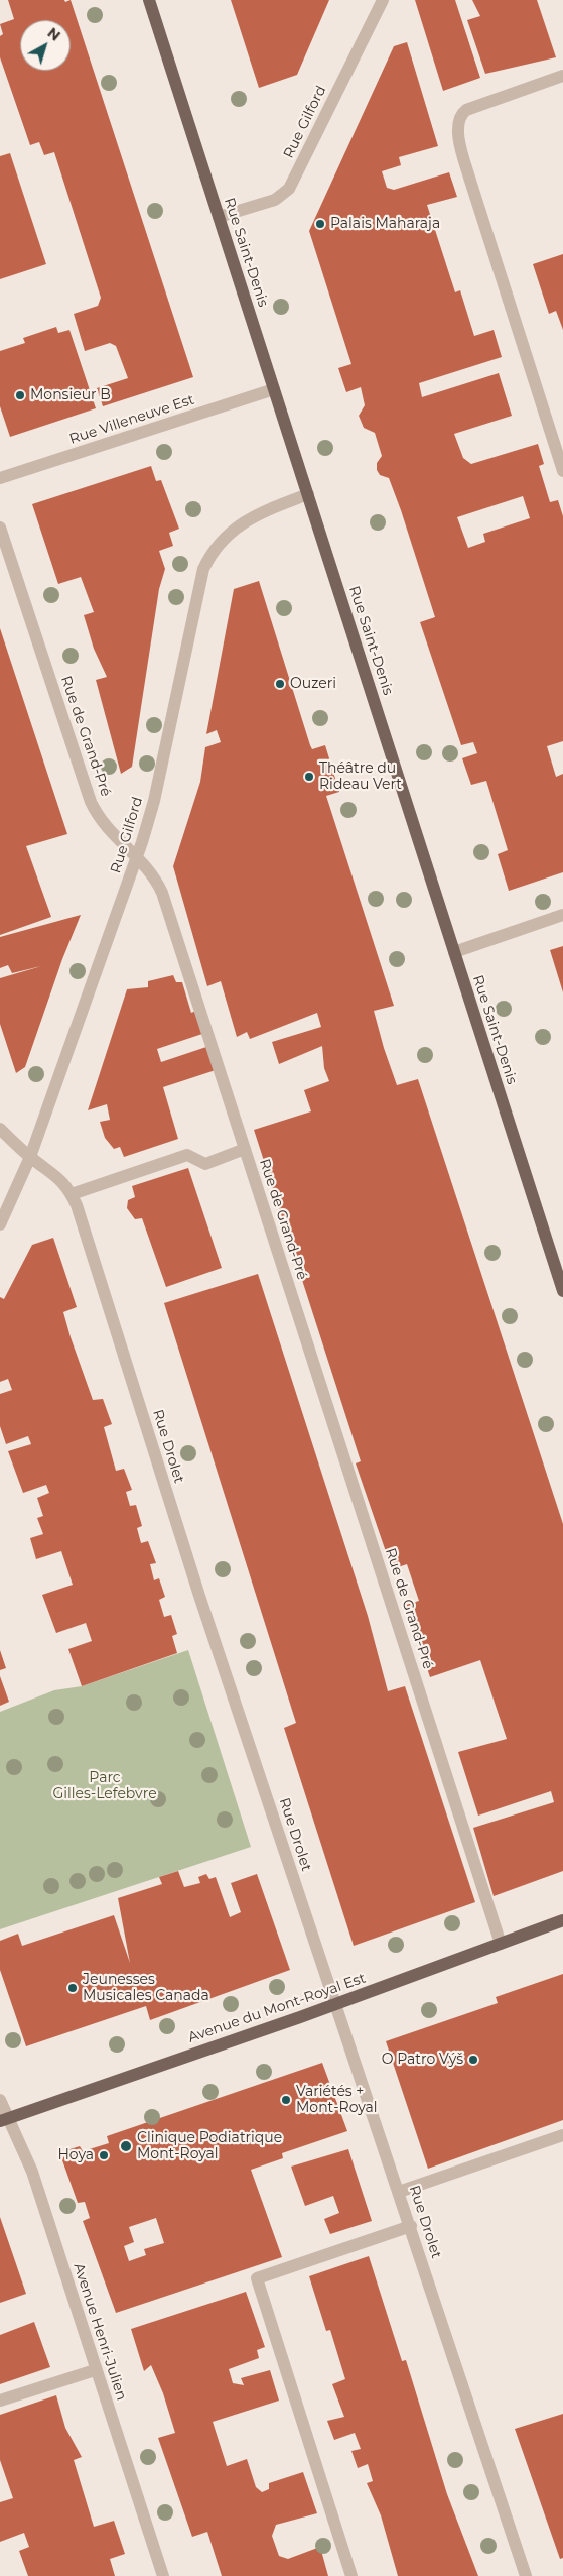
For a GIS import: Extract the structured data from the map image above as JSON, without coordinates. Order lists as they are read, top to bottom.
{
  "streets": {
    "main road": ["Rue Saint-Denis", "Avenue du Mont-Royal Est"],
    "street": [
      "Rue Gilford",
      "Rue Villeneuve Est",
      "Rue de Grand-Pré",
      "Rue Drolet",
      "Avenue Henri-Julien"
    ]
  },
  "crossings": [
    ["Rue Gilford", "Rue Saint-Denis"],
    ["Rue Gilford", "Rue de Grand-Pré"],
    ["Rue Gilford", "Rue Drolet"],
    ["Rue Saint-Denis", "Rue Villeneuve Est"],
    ["Rue de Grand-Pré", "Avenue du Mont-Royal Est"],
    ["Rue Drolet", "Avenue du Mont-Royal Est"],
    ["Avenue du Mont-Royal Est", "Avenue Henri-Julien"]
  ],
  "parks": ["Parc Gilles-Lefebvre"],
  "places": [
    "Palais Maharaja",
    "Monsieur B",
    "Ouzeri",
    "Théâtre du Rideau Vert",
    "Jeunesses Musicales Canada",
    "O Patro Výš",
    "Variétés + Mont-Royal",
    "Clinique Podiatrique Mont-Royal",
    "Hoya"
  ],
  "north": "top right"
}
